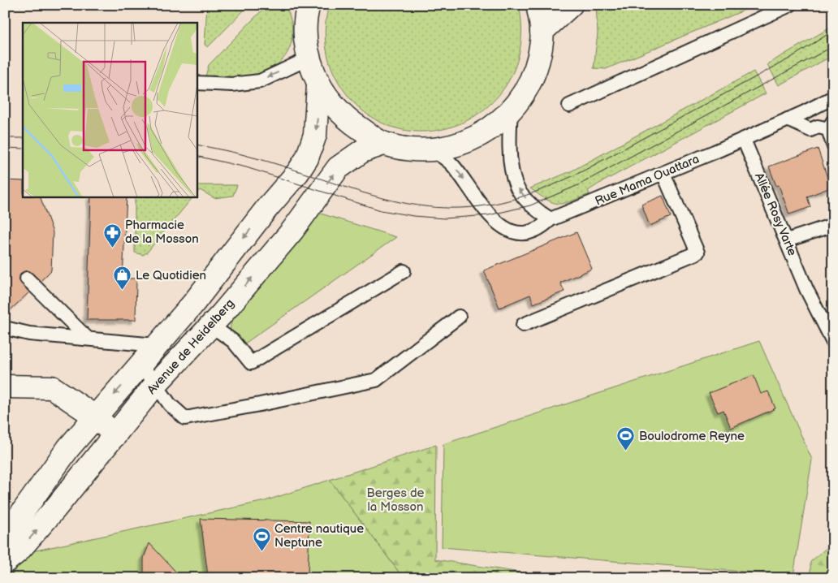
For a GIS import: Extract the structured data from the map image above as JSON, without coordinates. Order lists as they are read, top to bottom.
{
  "streets": {
    "street": ["Avenue de Heidelberg"],
    "lane": ["Rue Mama Ouattara", "Allée Rosy Varte"]
  },
  "crossings": [
    ["Rue Mama Ouattara", "Allée Rosy Varte"]
  ],
  "parks": ["Berges de la Mosson"],
  "places": {
    "pharmacy": ["Pharmacie de la Mosson"],
    "shop": ["Le Quotidien"],
    "sports": ["Boulodrome Reyne", "Centre nautique Neptune"]
  }
}
